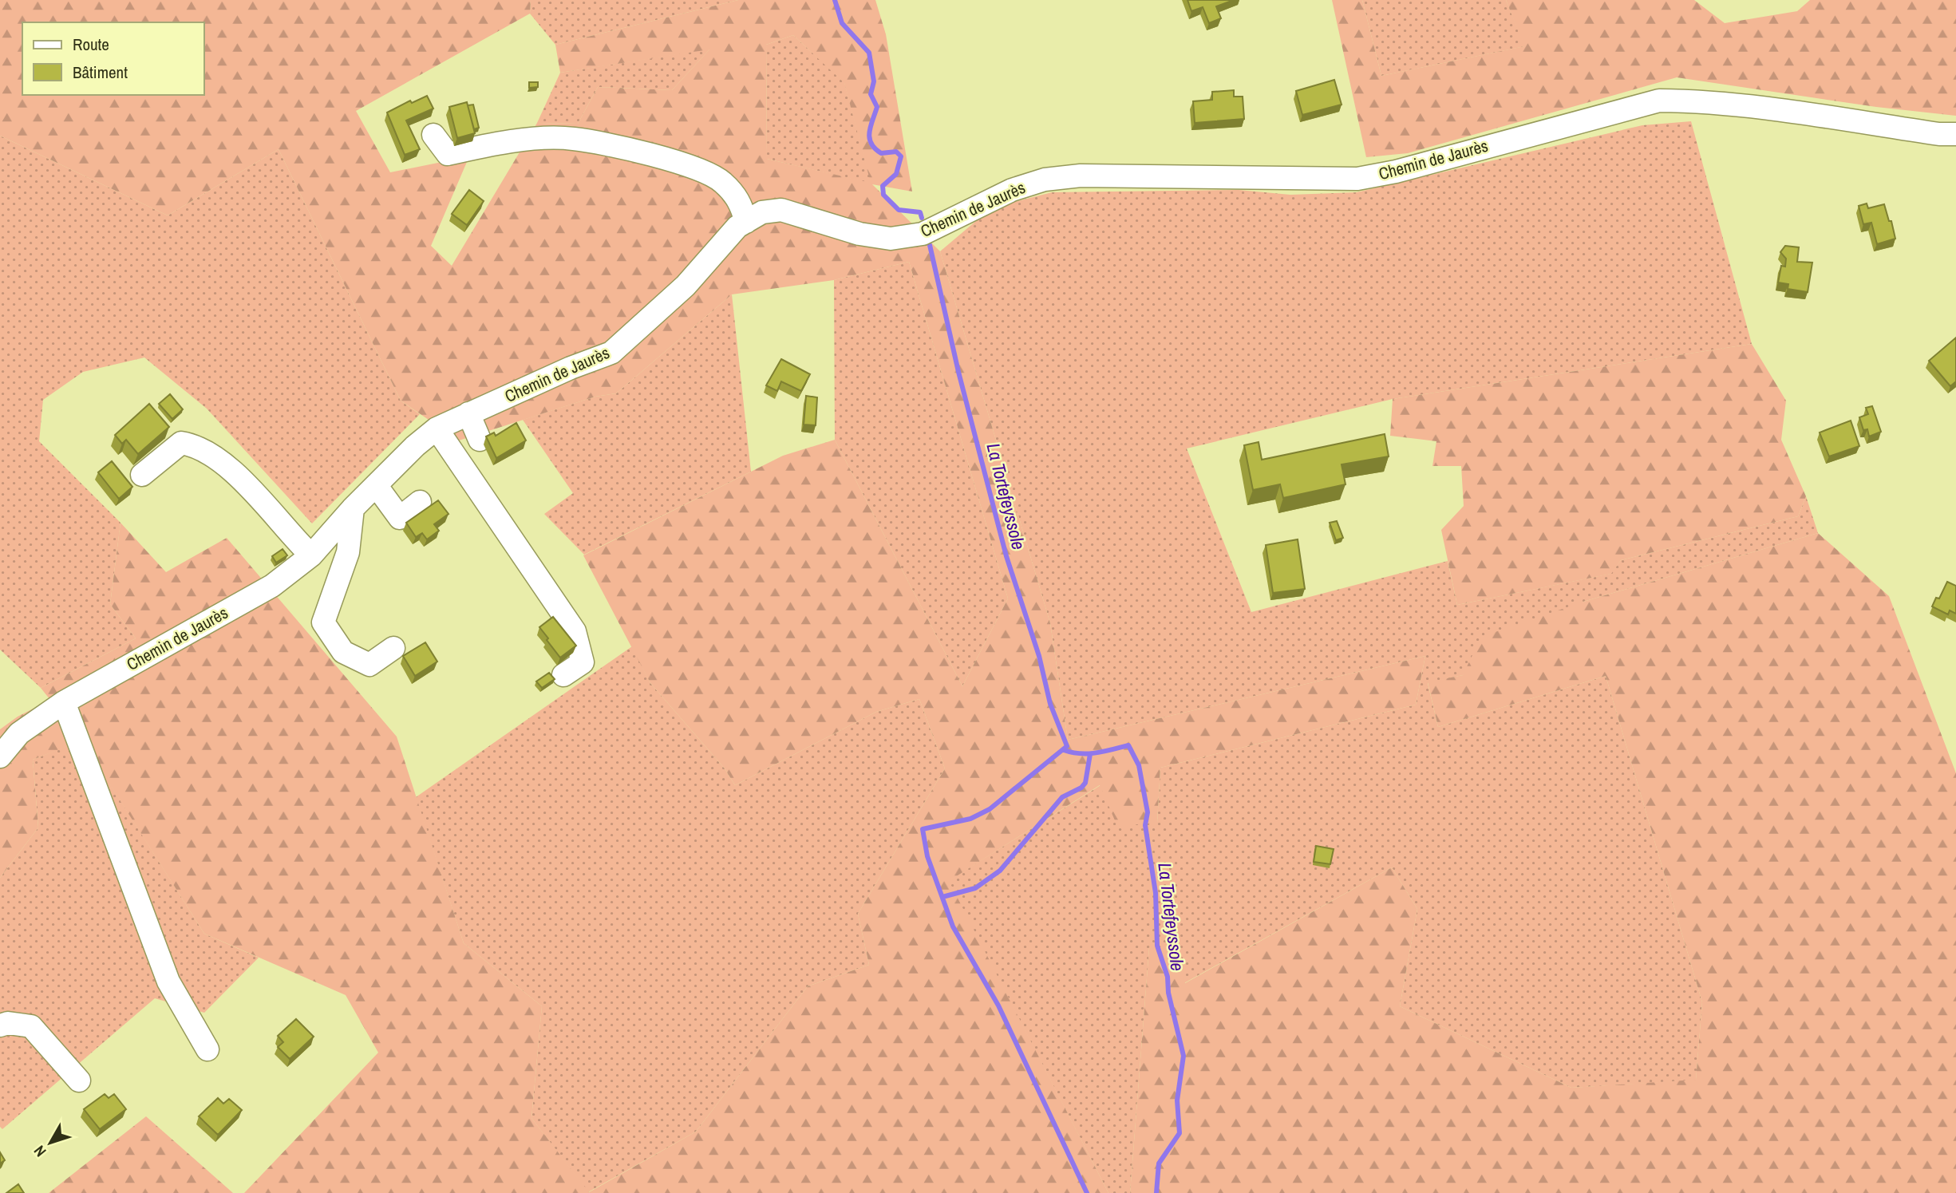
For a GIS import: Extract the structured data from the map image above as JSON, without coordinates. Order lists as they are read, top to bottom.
{
  "streets": {
    "street": ["Chemin de Jaurès"]
  },
  "water": ["La Tortefeyssole"],
  "legend": ["Route", "Bâtiment"],
  "north": "bottom left"
}
